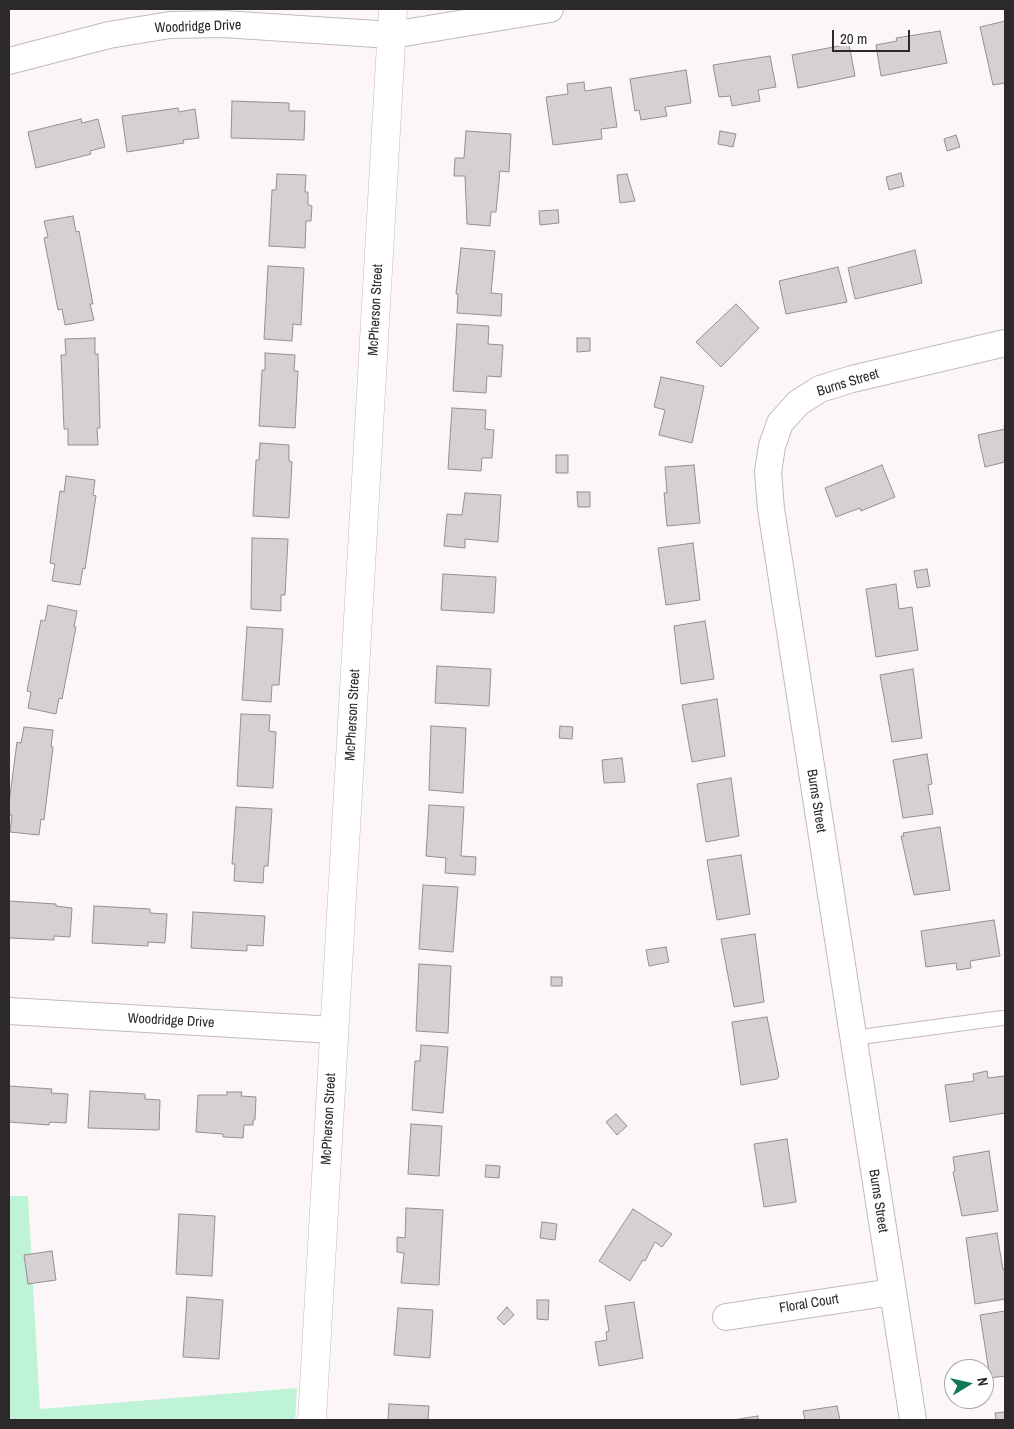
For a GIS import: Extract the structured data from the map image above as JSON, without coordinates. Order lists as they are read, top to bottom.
{
  "streets": {
    "street": [
      "Woodridge Drive",
      "McPherson Street",
      "Burns Street",
      "Floral Court"
    ]
  },
  "crossings": [
    ["Woodridge Drive", "McPherson Street"],
    ["Burns Street", "Floral Court"]
  ],
  "scale_bar": "20 m",
  "north": "right"
}
